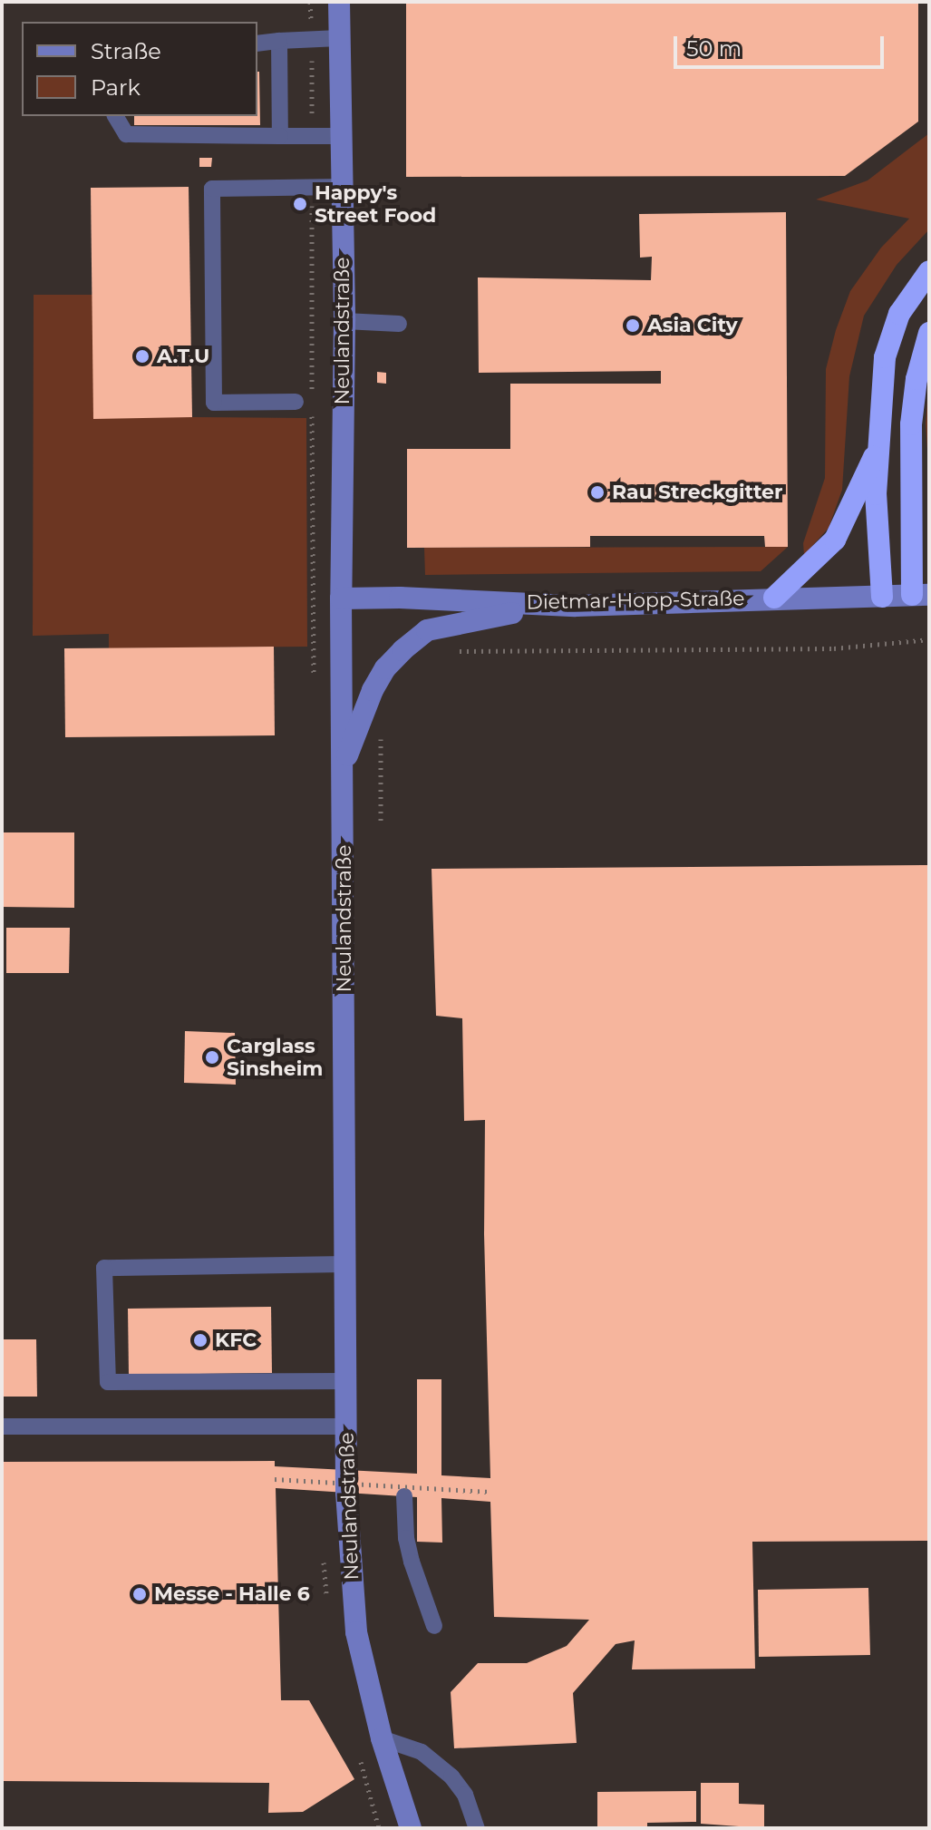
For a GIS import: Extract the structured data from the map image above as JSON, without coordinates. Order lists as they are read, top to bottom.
{
  "streets": {
    "street": ["Neulandstraße", "Dietmar-Hopp-Straße"]
  },
  "crossings": [
    ["Neulandstraße", "Dietmar-Hopp-Straße"]
  ],
  "places": [
    "Happy's Street Food",
    "Asia City",
    "A.T.U",
    "Rau Streckgitter",
    "Carglass Sinsheim",
    "KFC",
    "Messe - Halle 6"
  ],
  "legend": ["Straße", "Park"],
  "scale_bar": "50 m"
}
